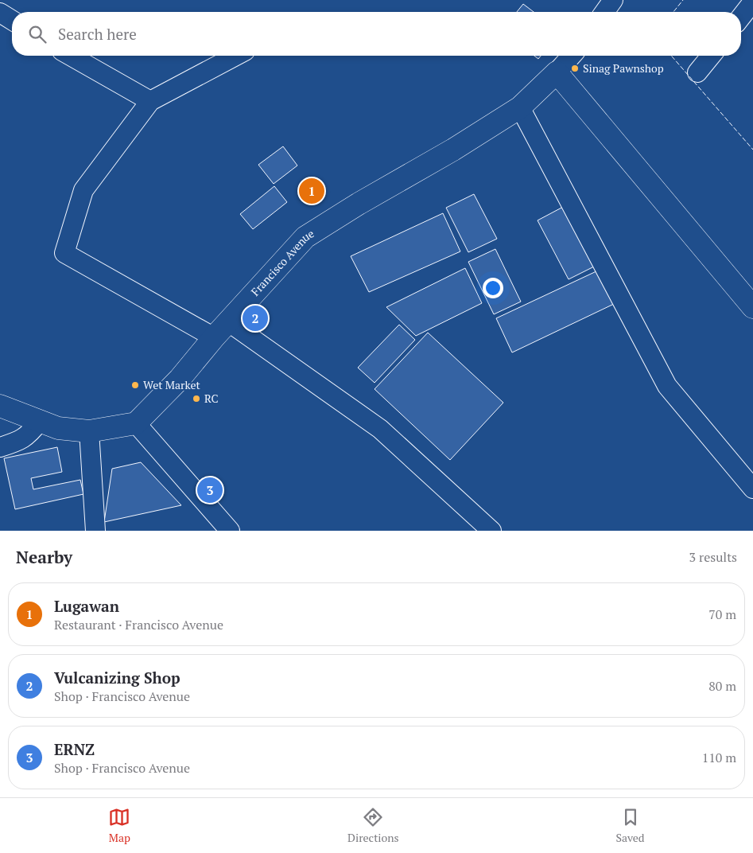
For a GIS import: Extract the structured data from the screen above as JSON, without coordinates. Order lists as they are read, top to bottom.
{
  "streets": {
    "street": ["Francisco Avenue"]
  },
  "places": ["Sinag Pawnshop", "Wet Market", "RC"],
  "page": {
    "search": "Search here",
    "pins": ["1", "2", "3"],
    "heading": ["Nearby", "3 results"],
    "list": [
      {
        "mark": "1",
        "name": "Lugawan",
        "note": "Restaurant · Francisco Avenue",
        "value": "70 m"
      },
      {
        "mark": "2",
        "name": "Vulcanizing Shop",
        "note": "Shop · Francisco Avenue",
        "value": "80 m"
      },
      {
        "mark": "3",
        "name": "ERNZ",
        "note": "Shop · Francisco Avenue",
        "value": "110 m"
      }
    ],
    "nav": ["Map", "Directions", "Saved"]
  }
}
